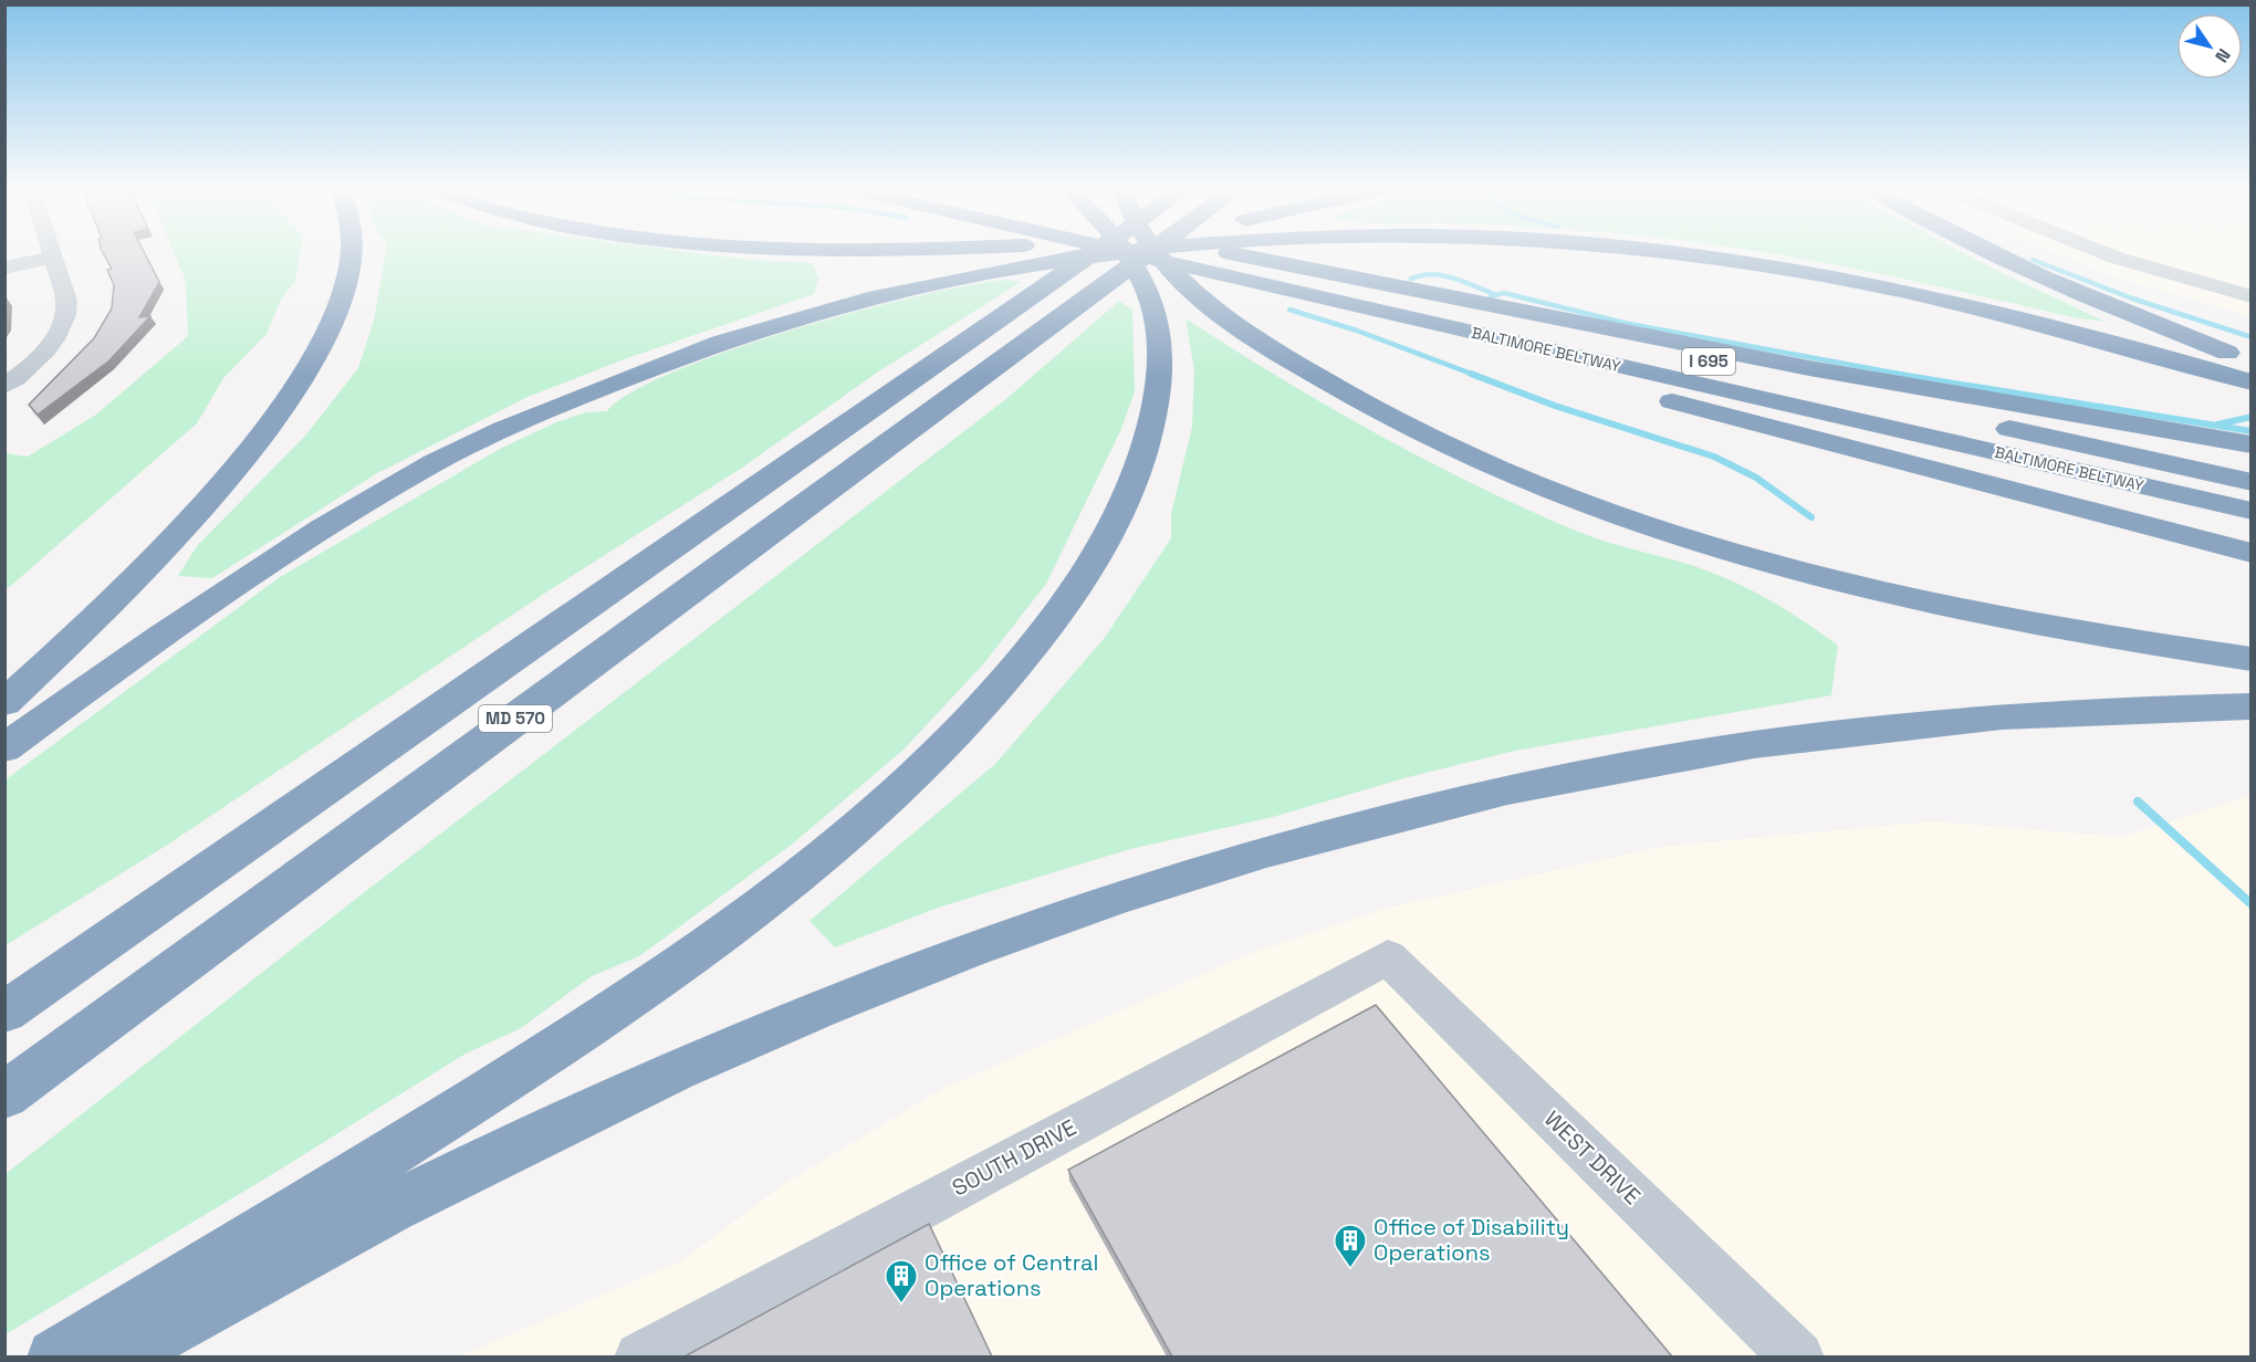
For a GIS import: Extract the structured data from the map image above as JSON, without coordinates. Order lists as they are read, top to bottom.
{
  "streets": {
    "highway": ["BALTIMORE BELTWAY", "I 695", "MD 570"],
    "street": ["SOUTH DRIVE", "WEST DRIVE"]
  },
  "crossings": [
    ["SOUTH DRIVE", "WEST DRIVE"]
  ],
  "places": {
    "building": ["Office of Disability Operations", "Office of Central Operations"]
  },
  "north": "bottom right"
}
